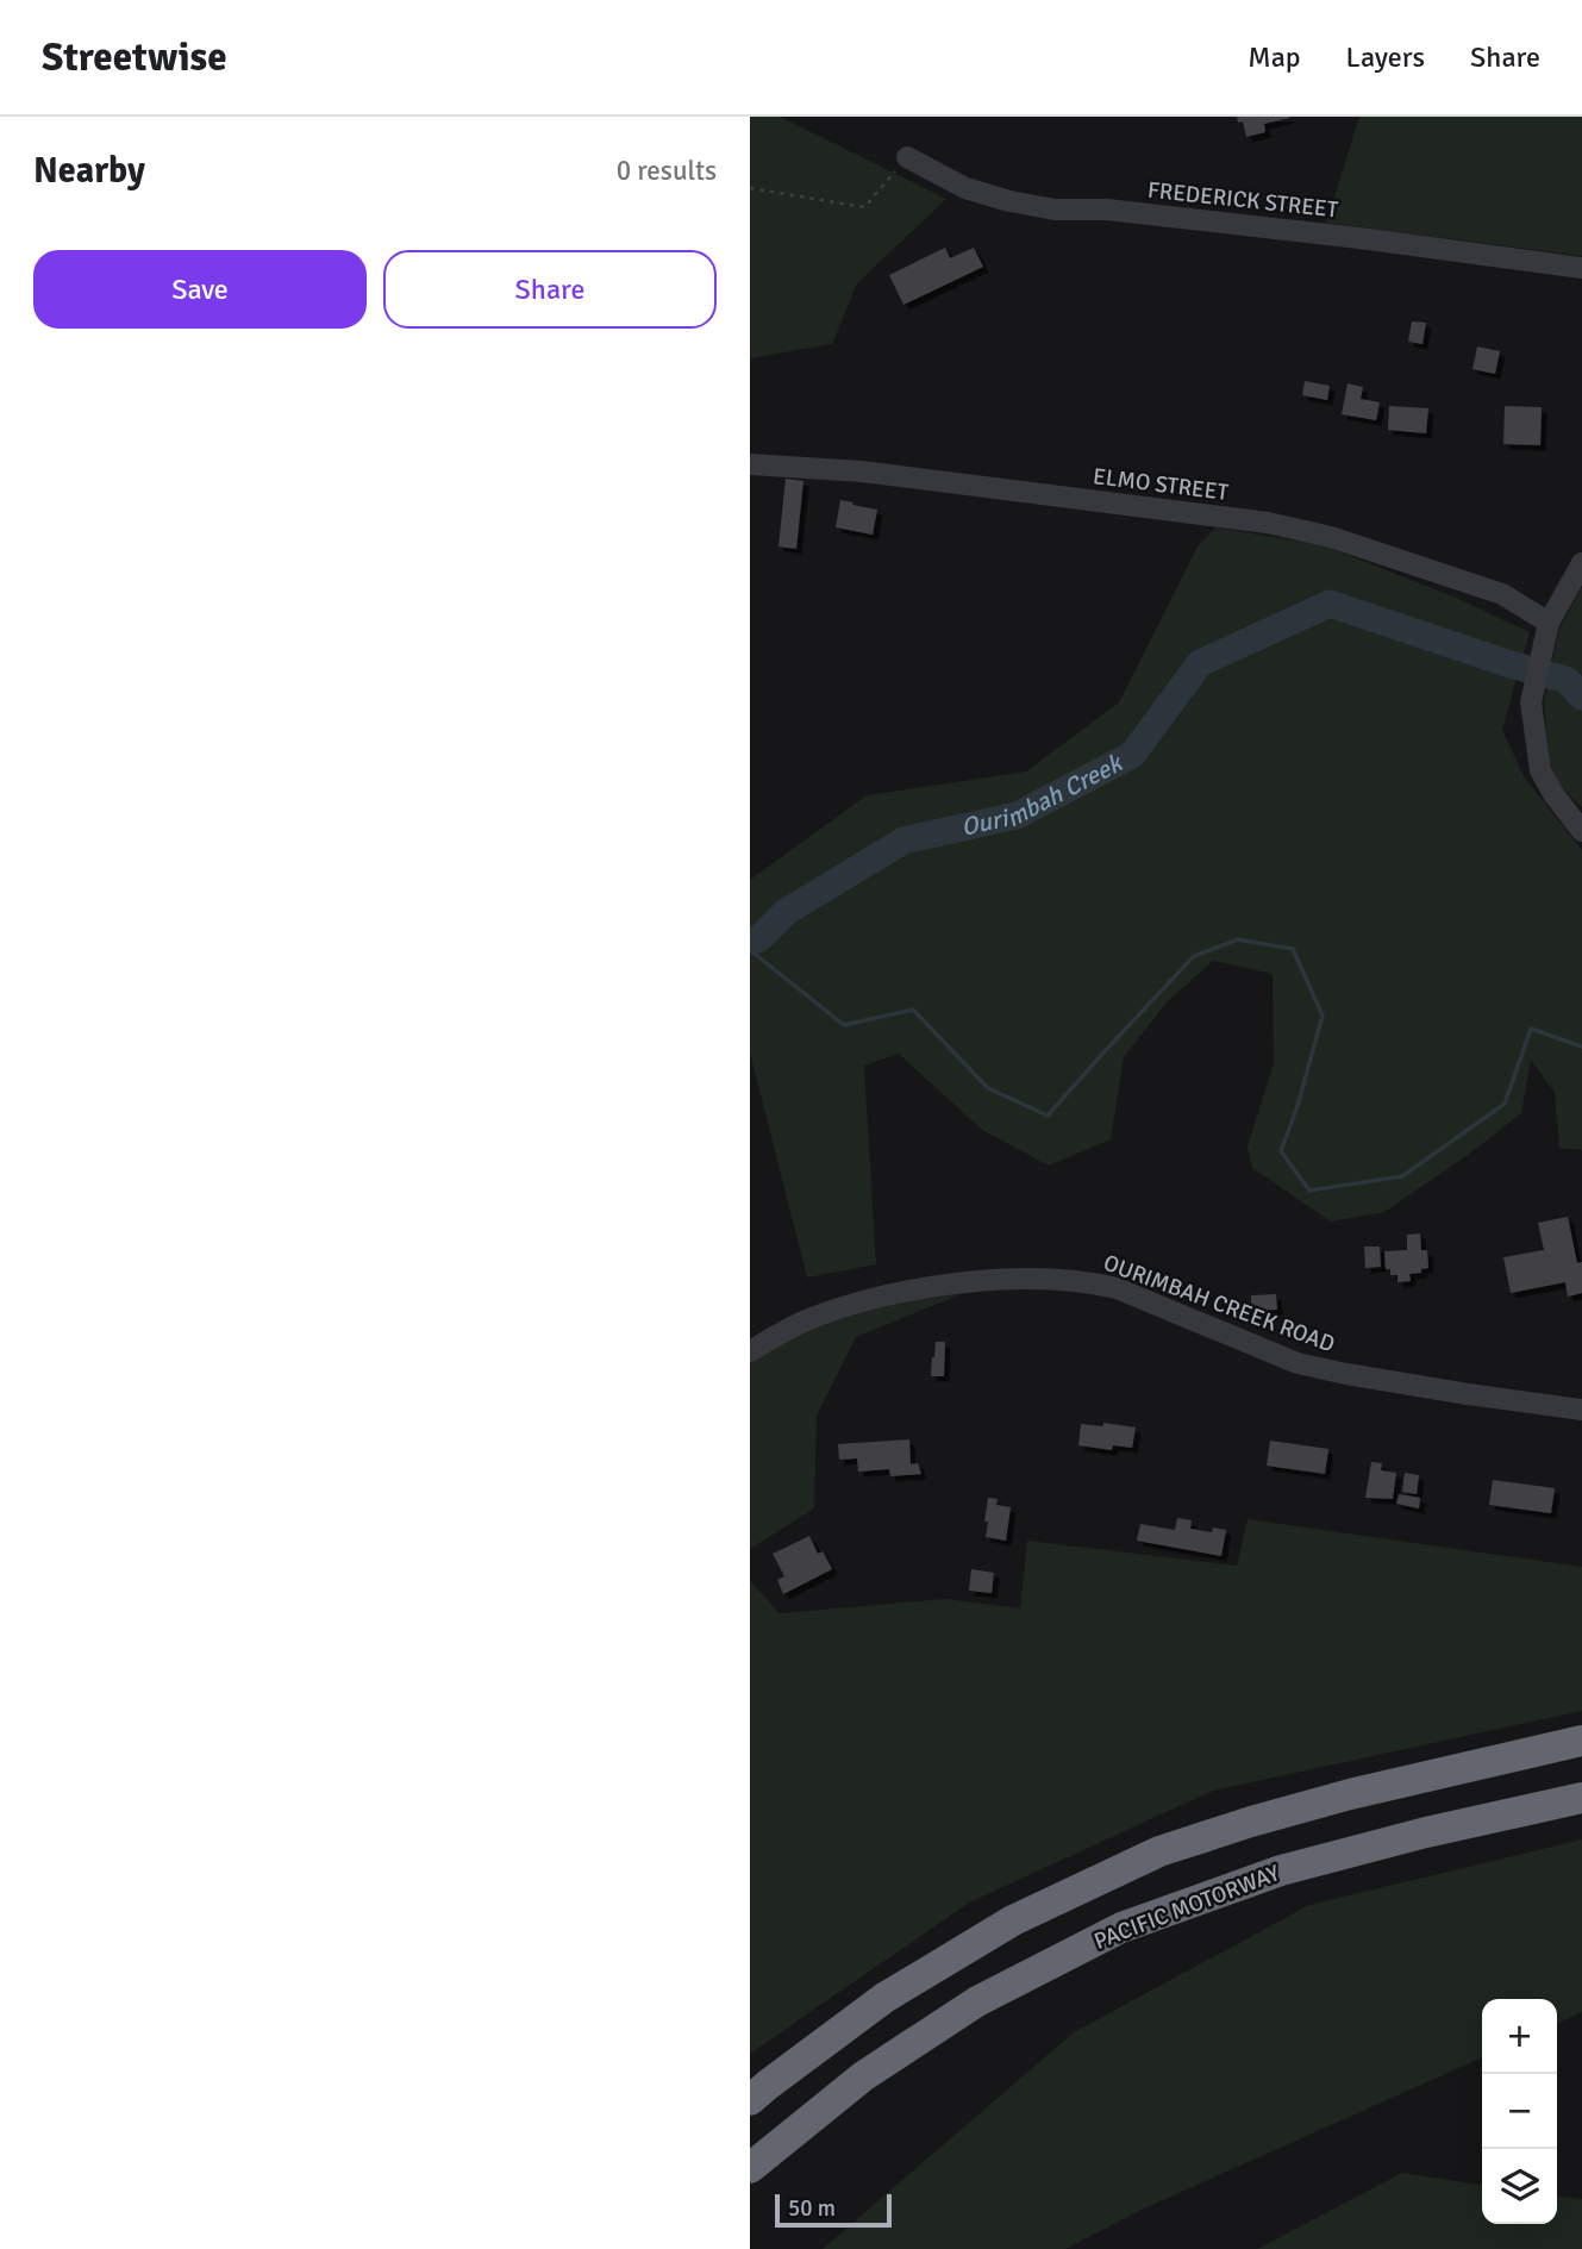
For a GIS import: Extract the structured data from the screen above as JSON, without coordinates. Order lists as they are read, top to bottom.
{
  "streets": {
    "highway": ["PACIFIC MOTORWAY"],
    "street": ["FREDERICK STREET", "ELMO STREET", "OURIMBAH CREEK ROAD"]
  },
  "water": ["Ourimbah Creek"],
  "scale_bar": "50 m",
  "page": {
    "header": "Streetwise",
    "nav": ["Map", "Layers", "Share"],
    "heading": ["Nearby", "0 results"],
    "buttons": ["Save", "Share"],
    "map_buttons": ["+", "−"],
    "scale": "50 m"
  }
}
